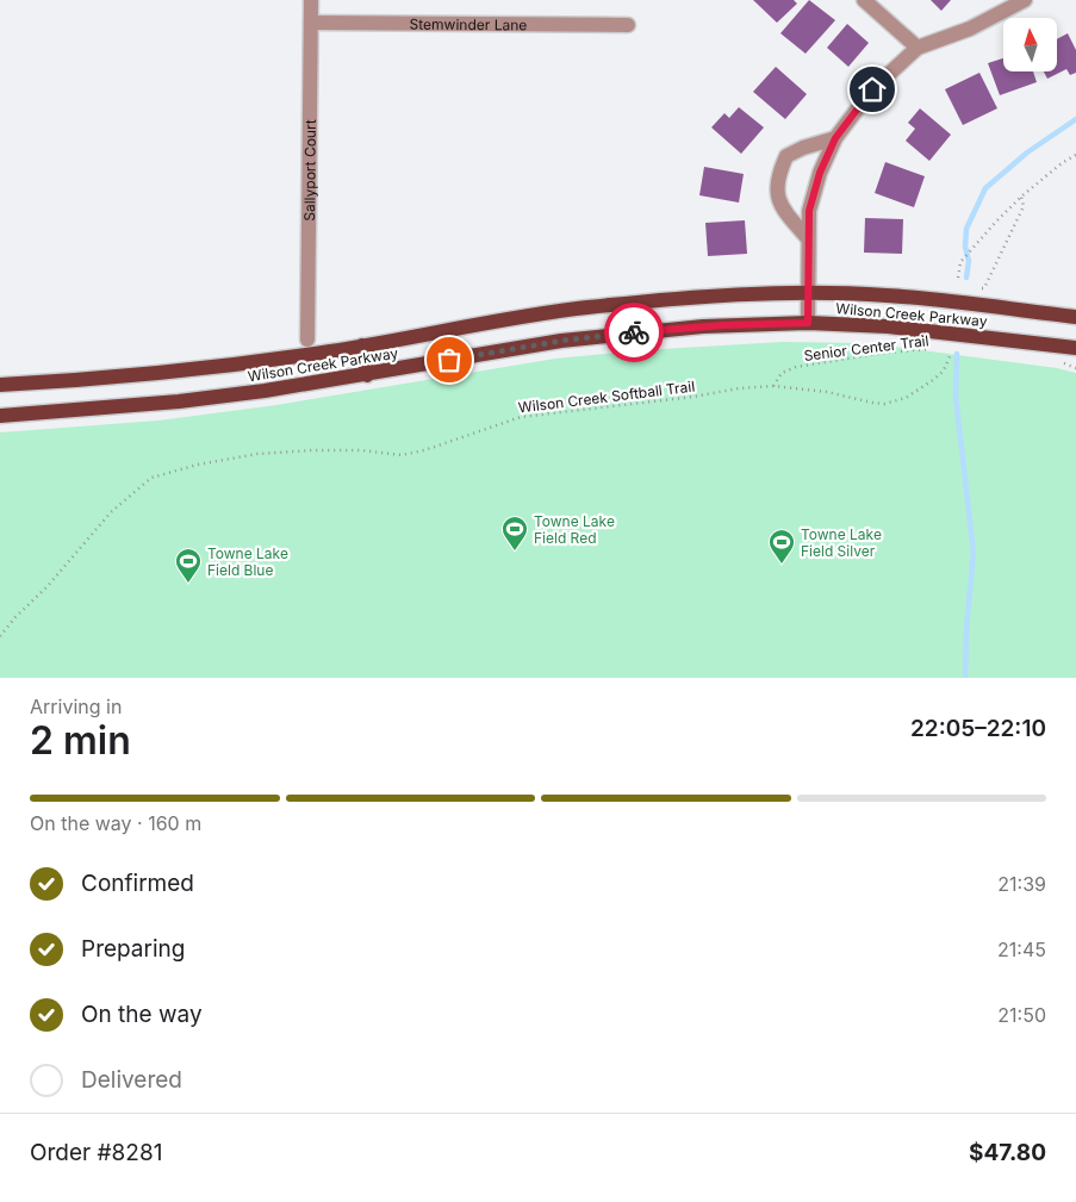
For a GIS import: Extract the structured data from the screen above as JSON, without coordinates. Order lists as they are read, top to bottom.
{
  "streets": {
    "main road": ["Wilson Creek Parkway"],
    "street": ["Stemwinder Lane", "Sallyport Court"],
    "path": ["Senior Center Trail", "Wilson Creek Softball Trail"]
  },
  "crossings": [
    ["Stemwinder Lane", "Sallyport Court"],
    ["Senior Center Trail", "Wilson Creek Softball Trail"]
  ],
  "places": {
    "sports": ["Towne Lake Field Red", "Towne Lake Field Silver", "Towne Lake Field Blue"]
  },
  "north": "top",
  "page": {
    "heading": ["2 min", "Arriving in", "22:05–22:10"],
    "panel": ["Order #8281", "$47.80"],
    "bar": "On the way · 160 m",
    "list": [
      ["Confirmed", "21:39"],
      ["Preparing", "21:45"],
      ["On the way", "21:50"],
      "Delivered"
    ]
  }
}
